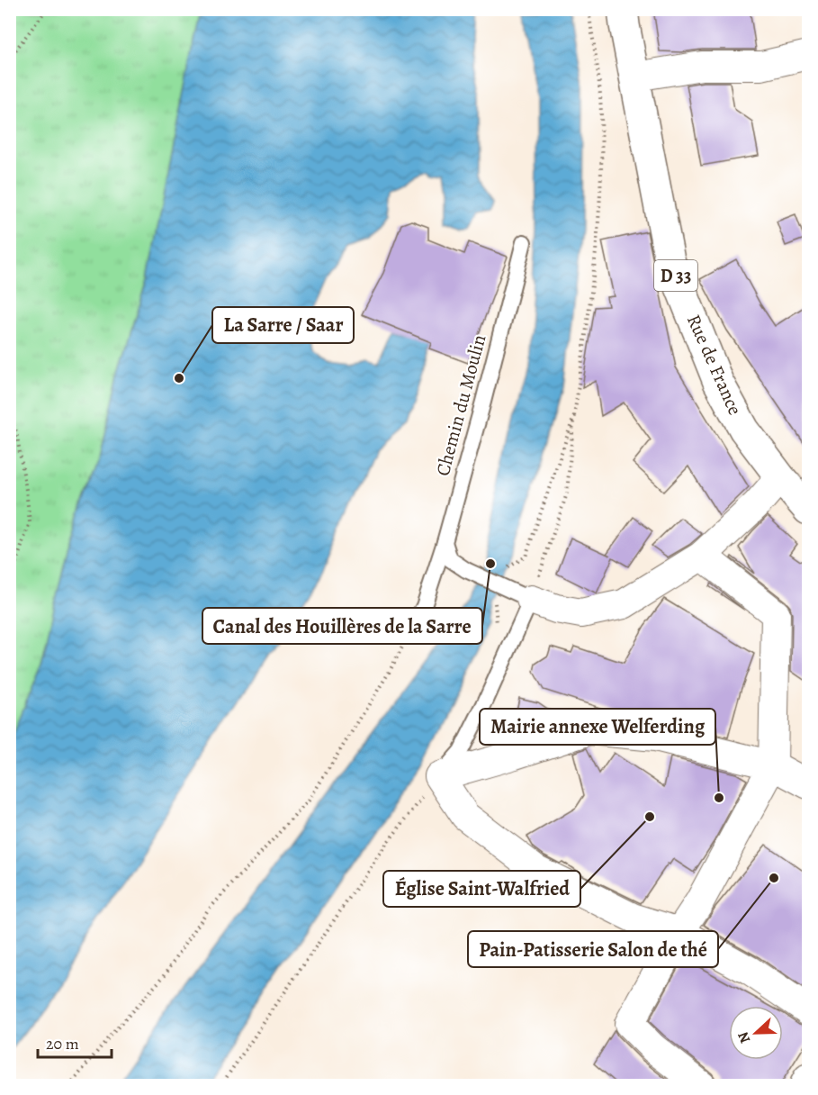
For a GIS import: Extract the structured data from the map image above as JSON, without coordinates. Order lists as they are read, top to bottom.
{
  "streets": {
    "main road": ["D 33", "Rue de France"],
    "lane": ["Chemin du Moulin"]
  },
  "places": [
    "La Sarre / Saar",
    "Canal des Houillères de la Sarre",
    "Mairie annexe Welferding",
    "Église Saint-Walfried",
    "Pain-Patisserie Salon de thé"
  ],
  "scale_bar": "20 m",
  "north": "left"
}
